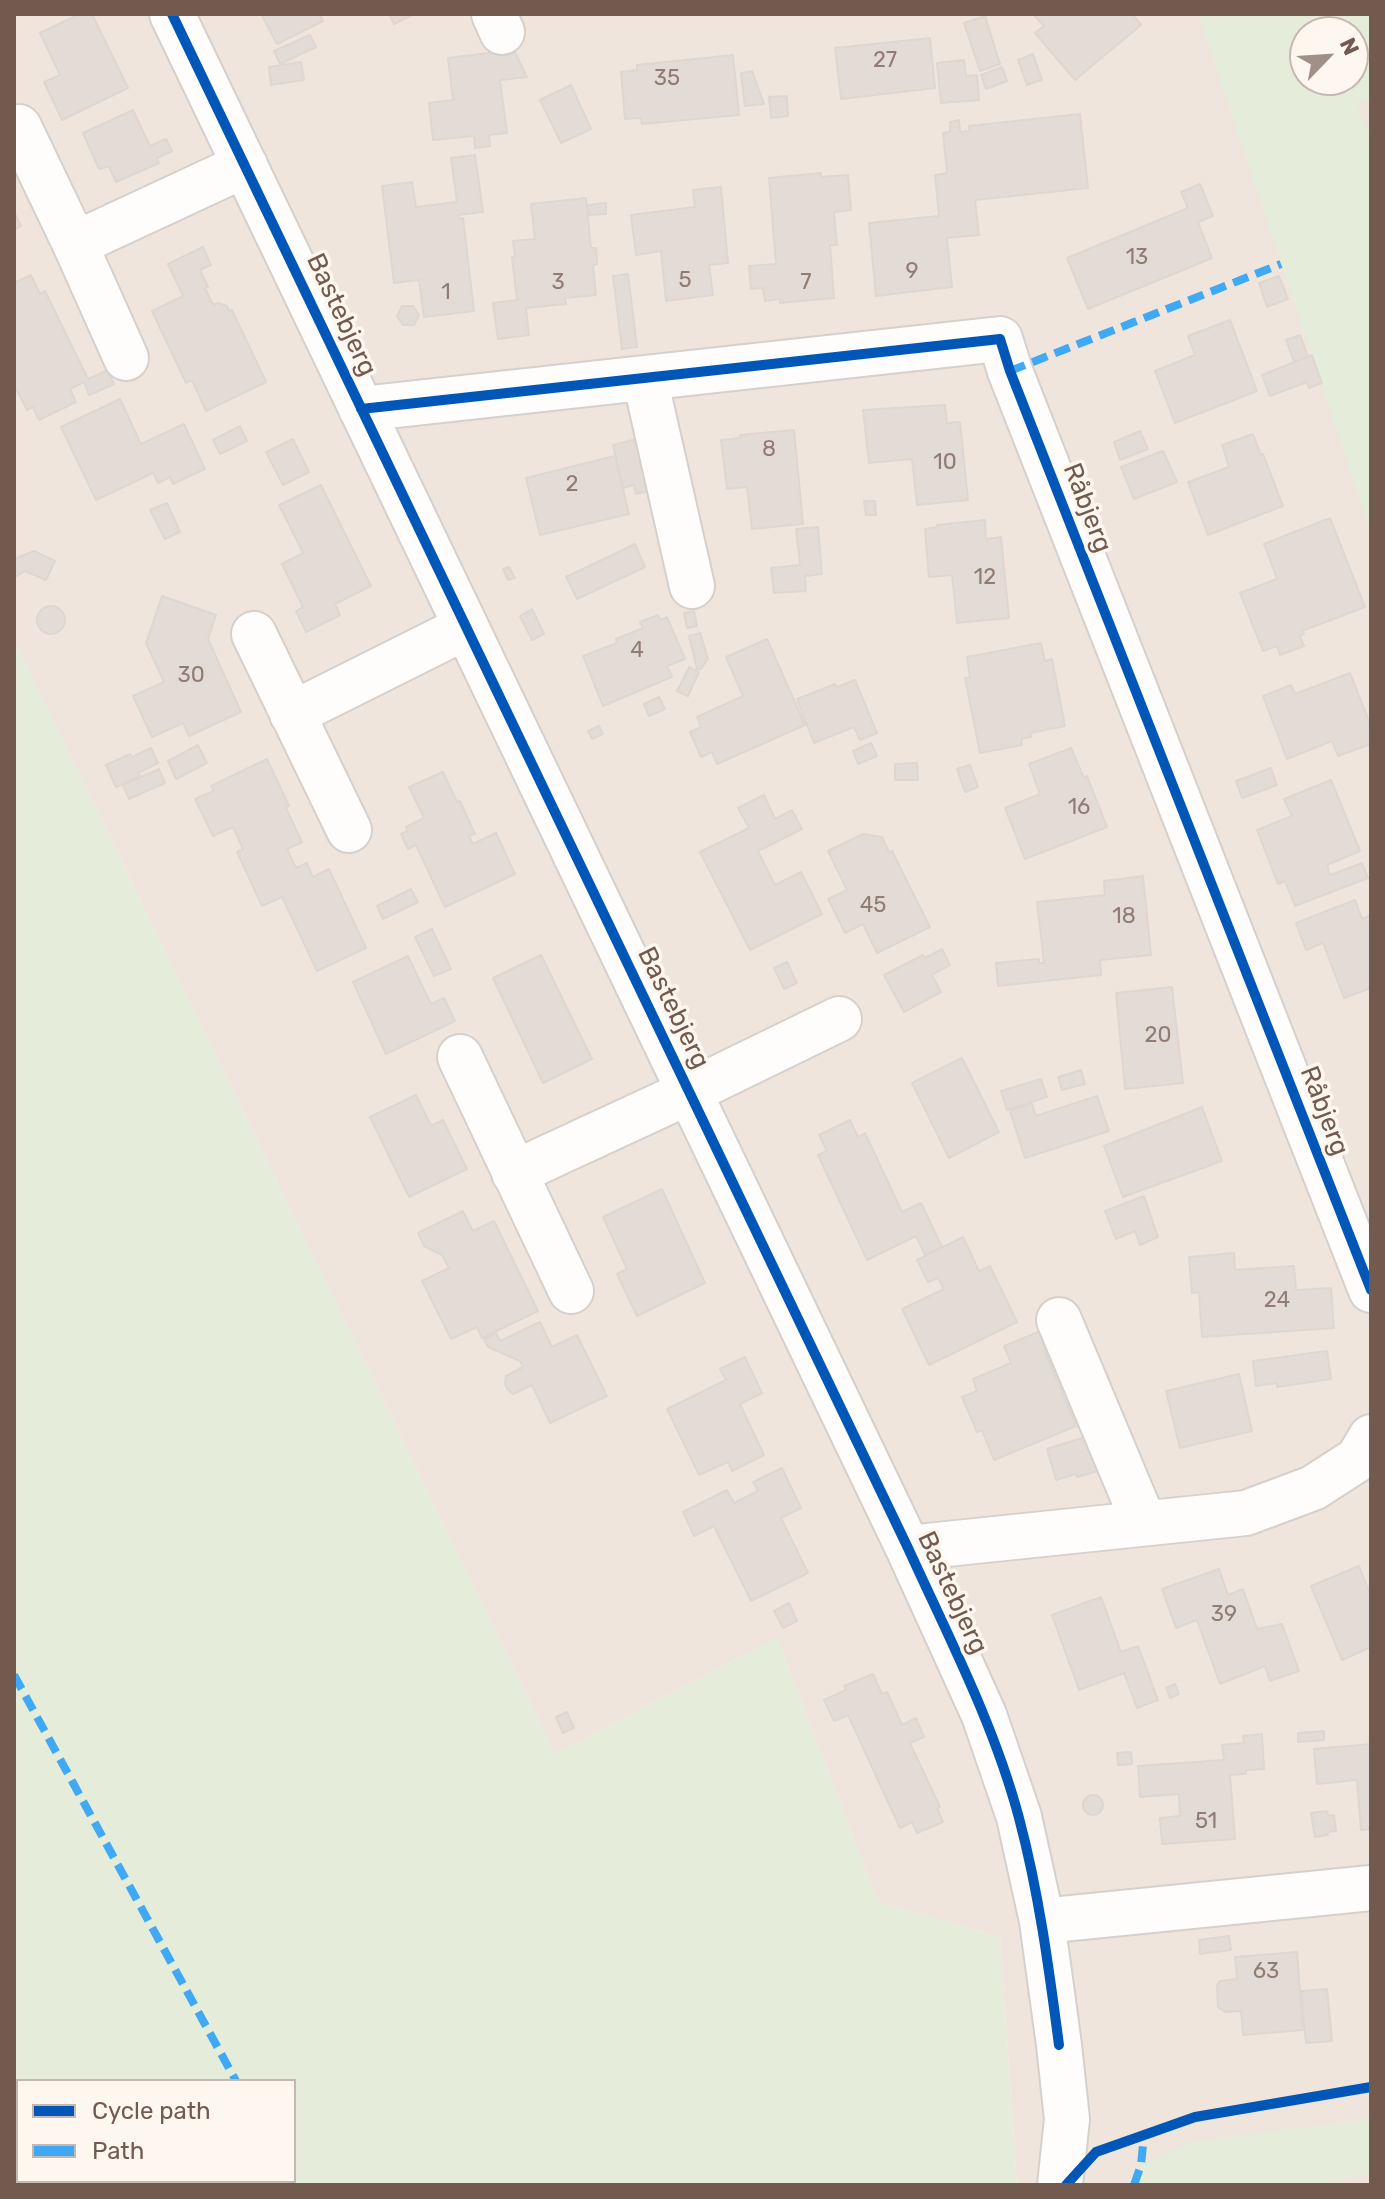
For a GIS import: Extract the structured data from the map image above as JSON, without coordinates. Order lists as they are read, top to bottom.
{
  "streets": {
    "street": ["Bastebjerg", "Råbjerg"]
  },
  "crossings": [
    ["Bastebjerg", "Råbjerg"]
  ],
  "house_numbers": [
    "27",
    "35",
    "13",
    "9",
    "5",
    "3",
    "7",
    "1",
    "8",
    "10",
    "2",
    "12",
    "4",
    "30",
    "16",
    "45",
    "18",
    "20",
    "24",
    "39",
    "51",
    "63"
  ],
  "legend": ["Cycle path", "Path"],
  "north": "top right"
}
